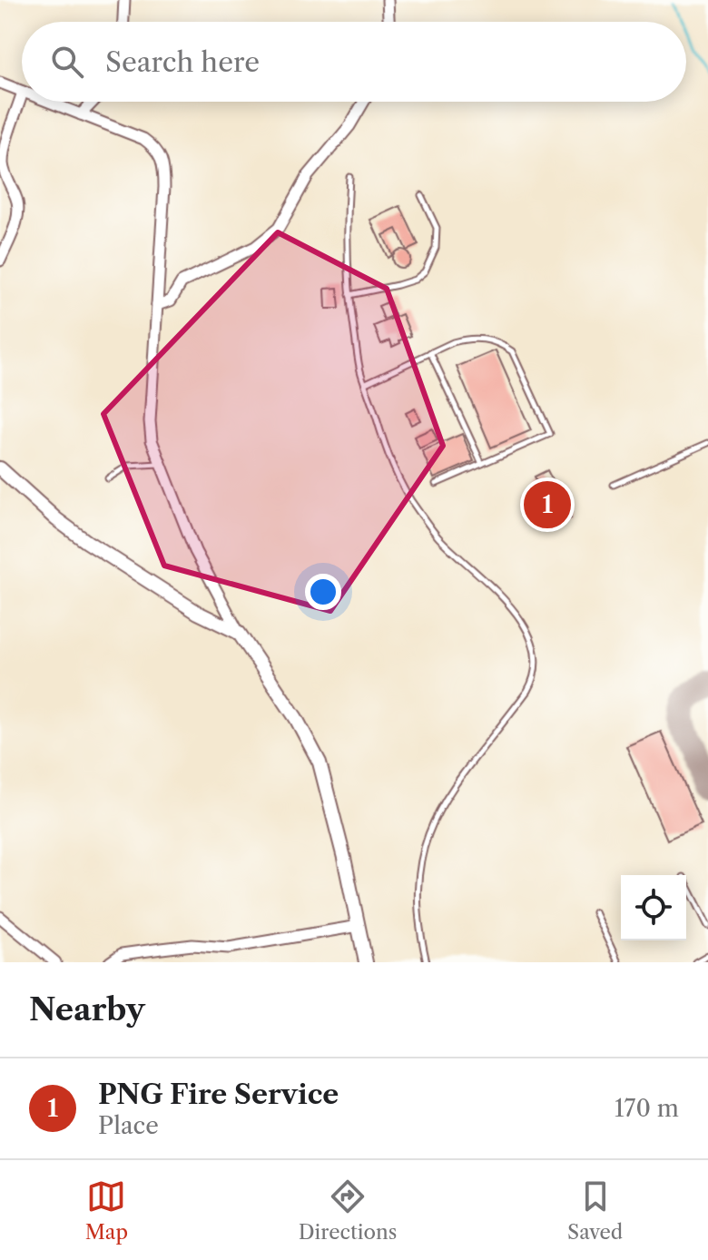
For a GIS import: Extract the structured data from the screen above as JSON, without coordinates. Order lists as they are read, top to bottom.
{
  "page": {
    "search": "Search here",
    "pins": "1",
    "heading": "Nearby",
    "list": [
      {
        "mark": "1",
        "name": "PNG Fire Service",
        "note": "Place",
        "value": "170 m"
      }
    ],
    "nav": ["Map", "Directions", "Saved"]
  }
}
